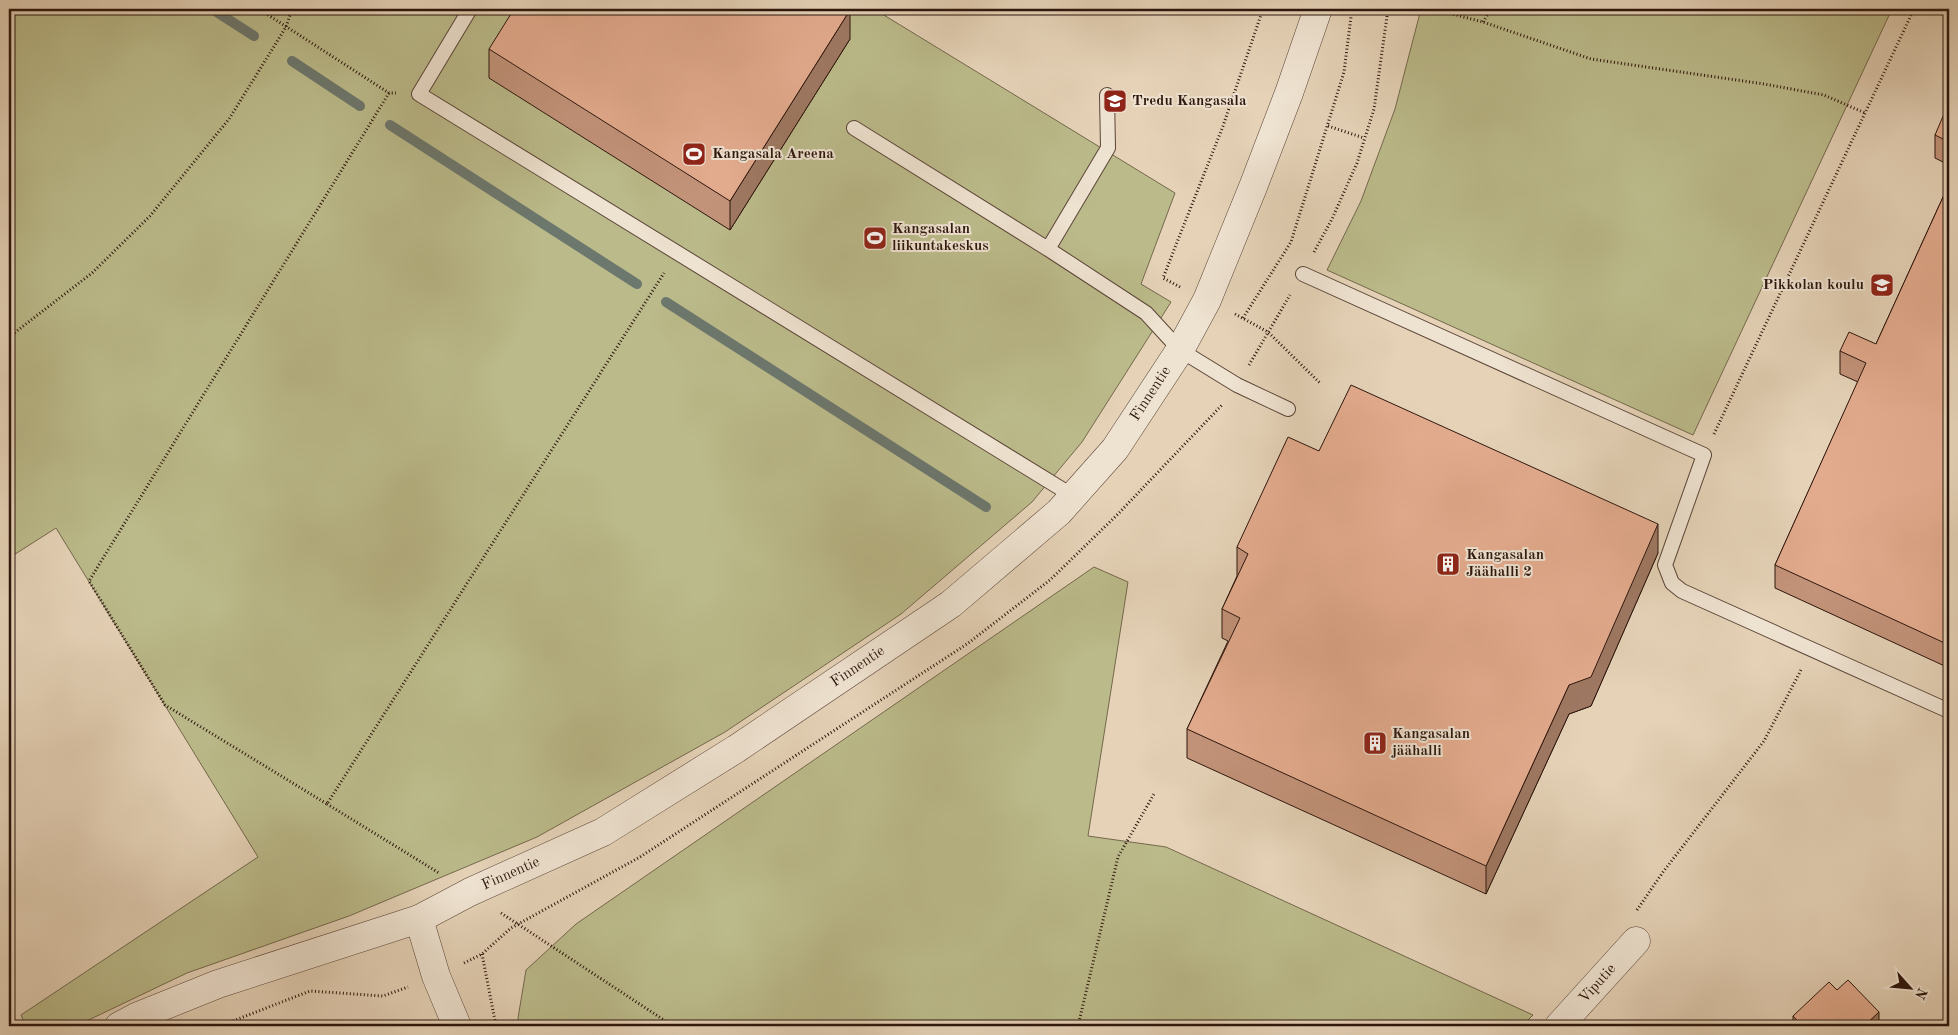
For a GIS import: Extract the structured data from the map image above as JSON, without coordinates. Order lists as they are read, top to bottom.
{
  "streets": {
    "street": ["Finnentie", "Viputie"]
  },
  "places": {
    "school or university": ["Tredu Kangasala", "Pikkolan koulu"],
    "sports": ["Kangasala Areena", "Kangasalan liikuntakeskus"],
    "building": ["Kangasalan Jäähalli 2", "Kangasalan jäähalli"]
  },
  "north": "bottom right"
}
